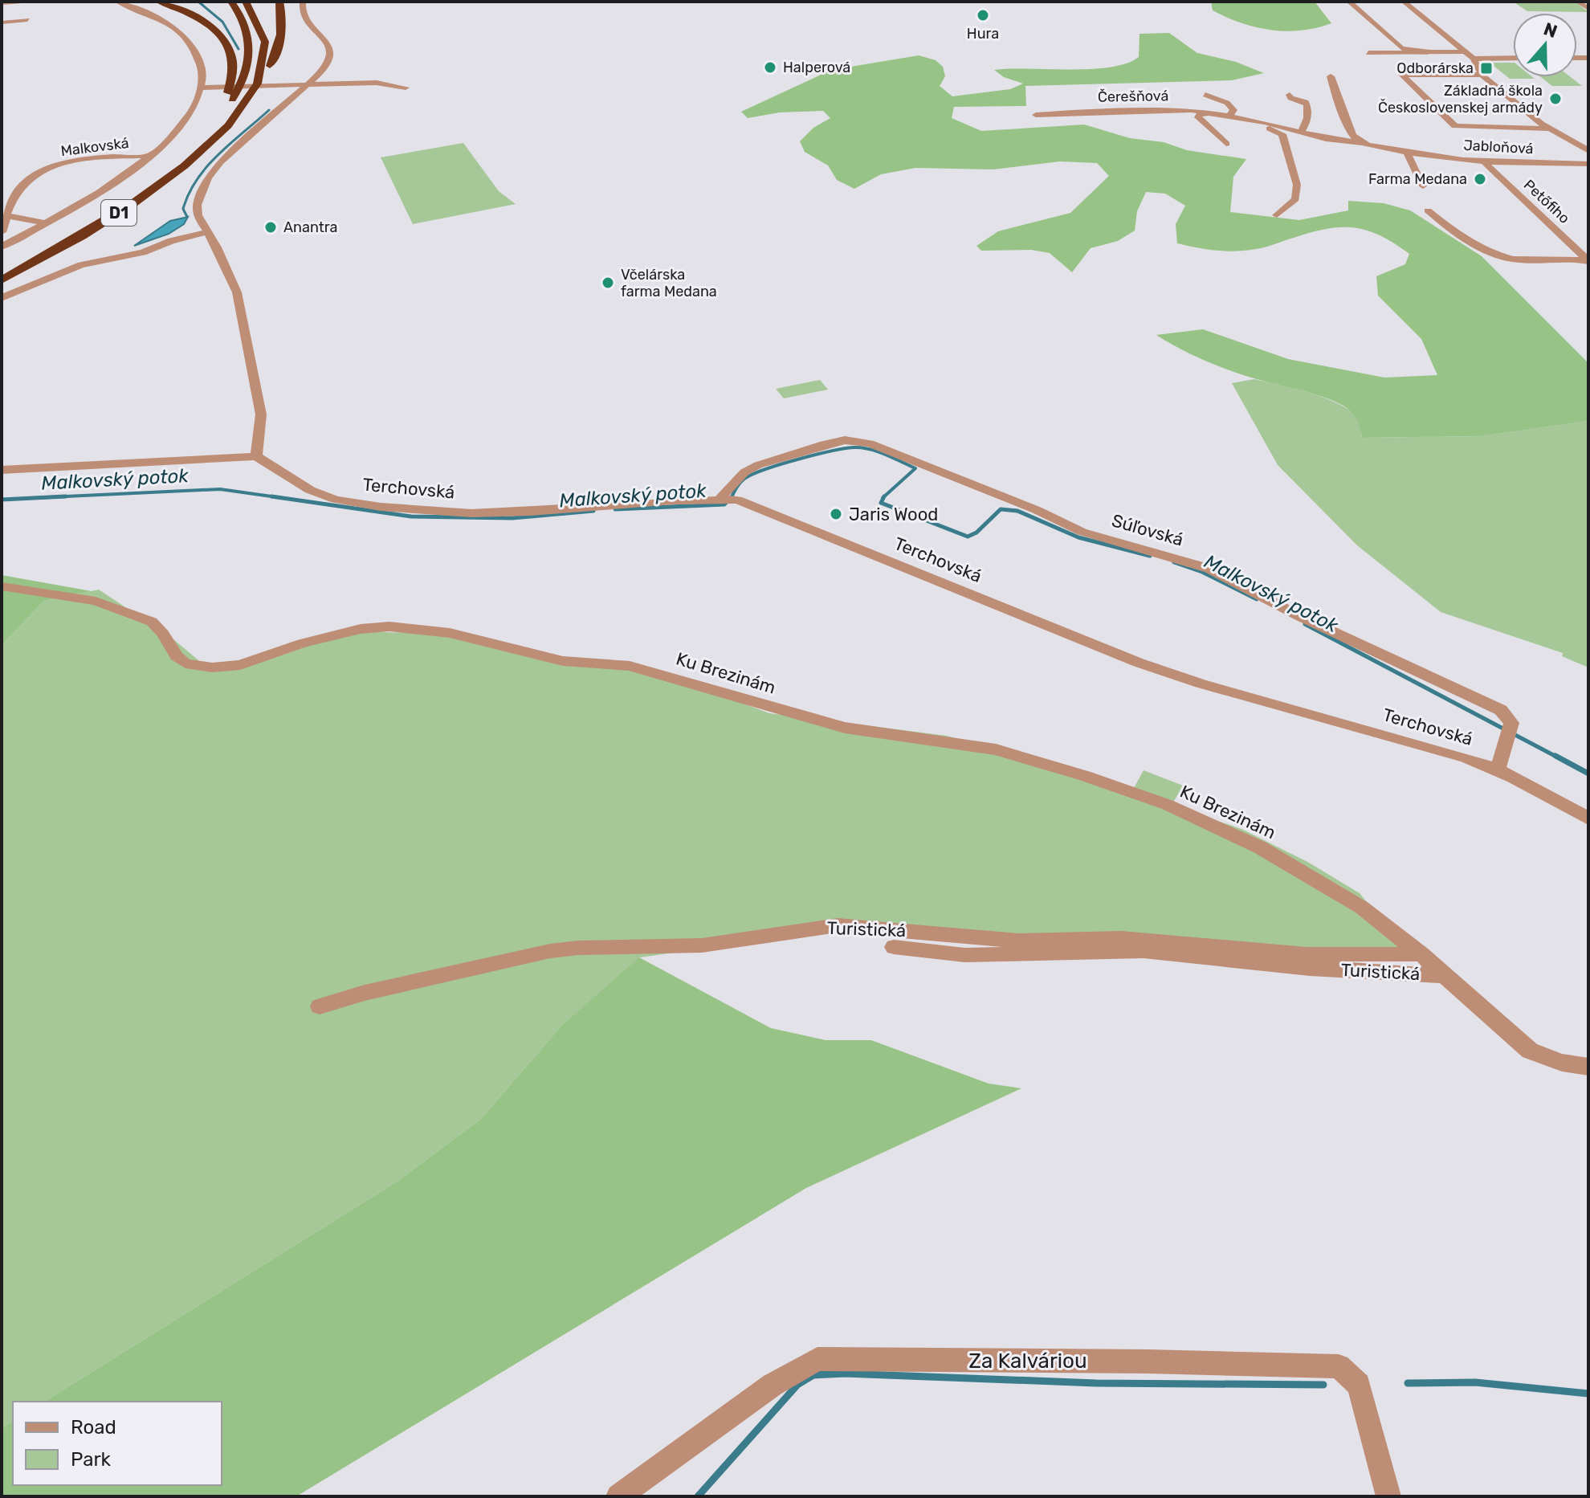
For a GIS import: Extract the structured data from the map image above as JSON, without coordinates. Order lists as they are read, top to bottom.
{
  "streets": {
    "highway": ["D1"],
    "street": [
      "Čerešňová",
      "Malkovská",
      "Jabloňová",
      "Petőfiho",
      "Terchovská",
      "Súľovská",
      "Ku Brezinám",
      "Turistická",
      "Za Kalváriou"
    ]
  },
  "crossings": [
    ["Čerešňová", "Jabloňová"],
    ["Jabloňová", "Petőfiho"],
    ["Terchovská", "Súľovská"],
    ["Ku Brezinám", "Turistická"]
  ],
  "water": ["Malkovský potok"],
  "places": {
    "other": [
      "Hura",
      "Halperová",
      "Základná škola Československej armády",
      "Farma Medana",
      "Anantra",
      "Včelárska farma Medana",
      "Jaris Wood"
    ],
    "transit": ["Odborárska"]
  },
  "legend": ["Road", "Park"],
  "north": "top"
}
